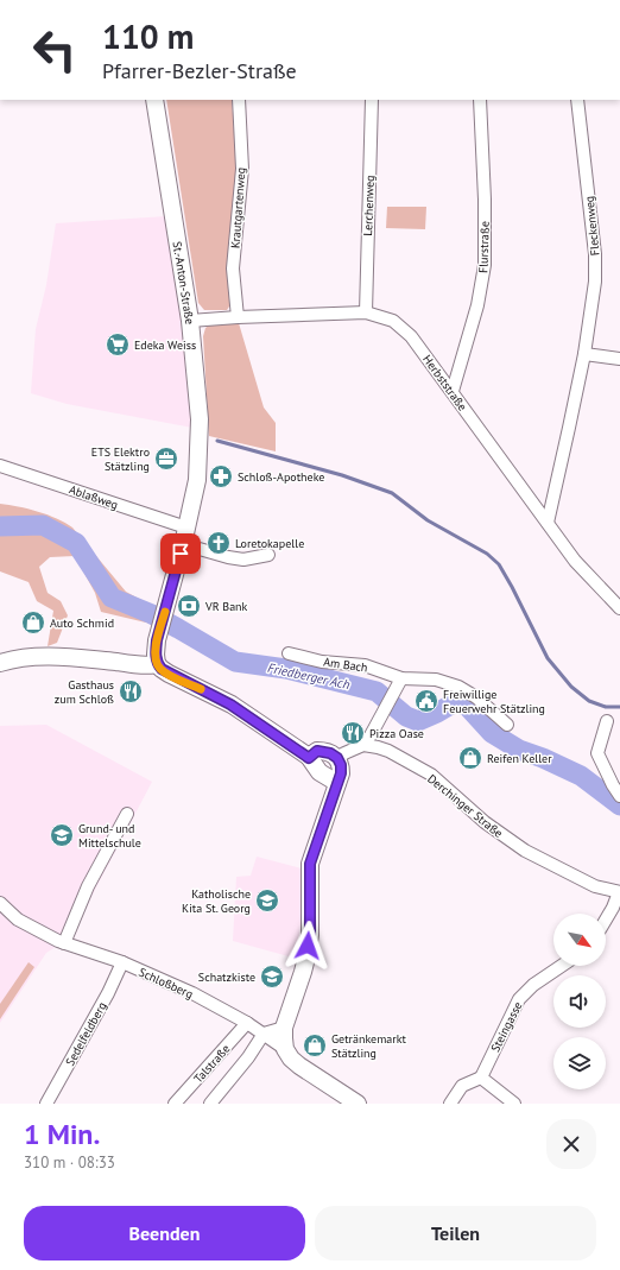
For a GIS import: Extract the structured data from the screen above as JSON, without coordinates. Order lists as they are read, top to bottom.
{
  "streets": {
    "street": [
      "Lerchenweg",
      "Krautgartenweg",
      "Fleckenweg",
      "Flurstraße",
      "St.-Anton-Straße",
      "Herbststraße",
      "Ablaßweg",
      "Am Bach",
      "Derchinger Straße",
      "Schloßberg",
      "Steingasse",
      "Sedelfeldberg",
      "Talstraße"
    ]
  },
  "crossings": [
    ["Lerchenweg", "Herbststraße"],
    ["Krautgartenweg", "Herbststraße"],
    ["Fleckenweg", "Herbststraße"],
    ["Flurstraße", "Herbststraße"],
    ["St.-Anton-Straße", "Herbststraße"],
    ["St.-Anton-Straße", "Ablaßweg"],
    ["Schloßberg", "Sedelfeldberg"],
    ["Schloßberg", "Talstraße"]
  ],
  "water": ["Friedberger Ach"],
  "places": {
    "supermarket": ["Edeka Weiss"],
    "office": ["ETS Elektro Stätzling"],
    "pharmacy": ["Schloß-Apotheke"],
    "church": ["Loretokapelle"],
    "bank": ["VR Bank"],
    "shop": ["Auto Schmid", "Reifen Keller", "Getränkemarkt Stätzling"],
    "restaurant": ["Gasthaus zum Schloß", "Pizza Oase"],
    "public building": ["Freiwillige Feuerwehr Stätzling"],
    "school or university": ["Grund- und Mittelschule", "Katholische Kita St. Georg", "Schatzkiste"]
  },
  "north": "bottom right",
  "page": {
    "turn": ["110 m", "Pfarrer-Bezler-Straße"],
    "heading": ["1 Min.", "310 m · 08:33"],
    "buttons": ["Beenden", "Teilen"]
  }
}
